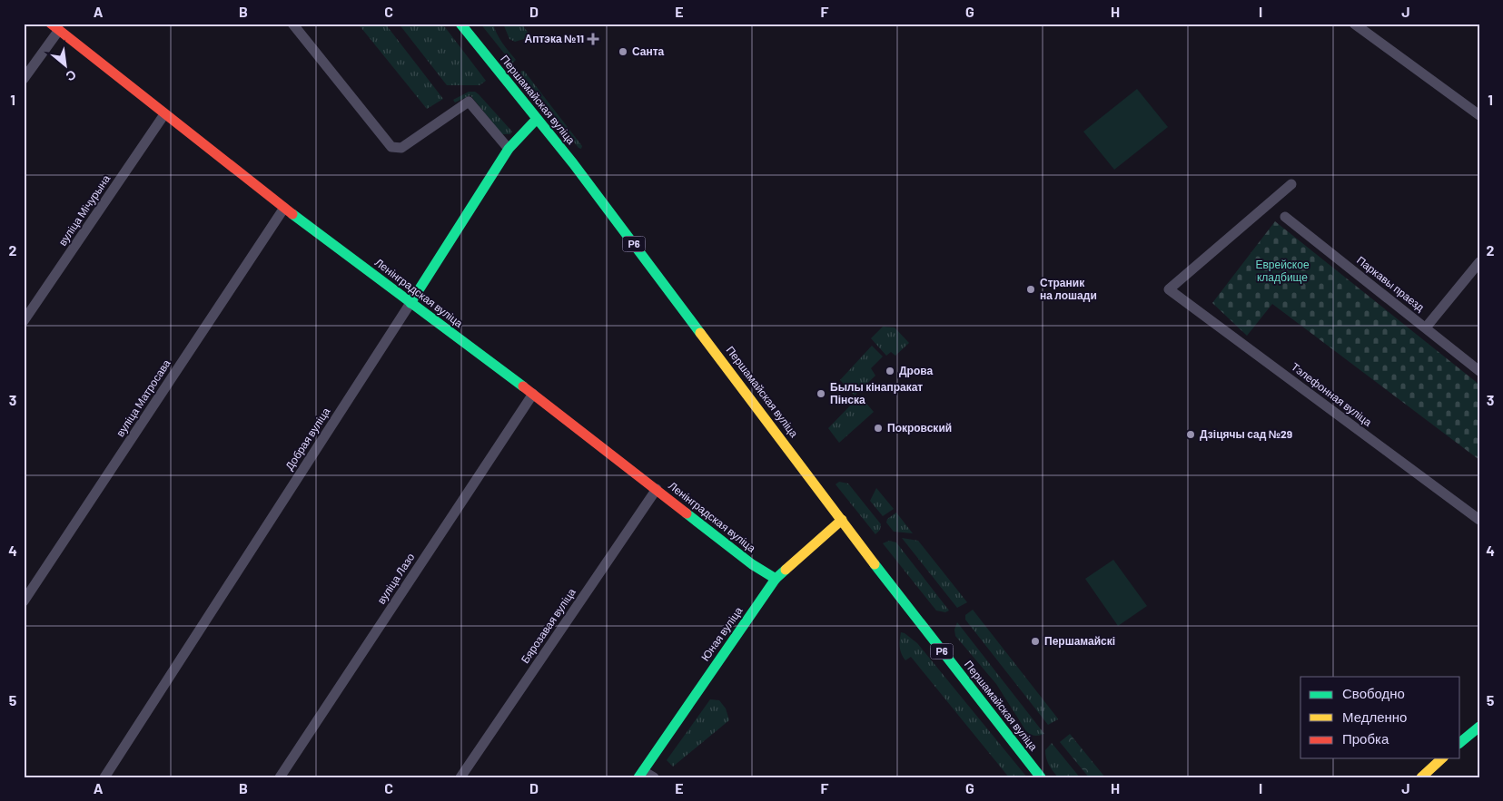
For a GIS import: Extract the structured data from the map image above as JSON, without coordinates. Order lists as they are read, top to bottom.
{
  "streets": {
    "street": [
      "Першамайская вуліца",
      "вуліца Мічурына",
      "Р6",
      "Паркавы праезд",
      "Ленінградская вуліца",
      "Тэлефонная вуліца",
      "вуліца Матросава",
      "Добрая вуліца",
      "вуліца Лазо",
      "Бярозавая вуліца",
      "Юная вуліца"
    ]
  },
  "crossings": [
    ["Першамайская вуліца", "Добрая вуліца"],
    ["Першамайская вуліца", "Юная вуліца"],
    ["вуліца Мічурына", "Ленінградская вуліца"],
    ["Ленінградская вуліца", "вуліца Матросава"],
    ["Ленінградская вуліца", "Добрая вуліца"],
    ["Ленінградская вуліца", "вуліца Лазо"],
    ["Ленінградская вуліца", "Бярозавая вуліца"],
    ["Ленінградская вуліца", "Юная вуліца"]
  ],
  "parks": ["Еврейское кладбище"],
  "places": {
    "health": ["Аптэка №11"],
    "other": [
      "Санта",
      "Страник на лошади",
      "Дрова",
      "Былы кінапракат Пінска",
      "Покровский",
      "Дзіцячы сад №29",
      "Першамайскі"
    ]
  },
  "legend": ["Свободно", "Медленно", "Пробка"],
  "north": "bottom right",
  "grid": {
    "columns": [
      "A",
      "B",
      "C",
      "D",
      "E",
      "F",
      "G",
      "H",
      "I",
      "J"
    ],
    "rows": [
      "1",
      "2",
      "3",
      "4",
      "5"
    ]
  }
}
